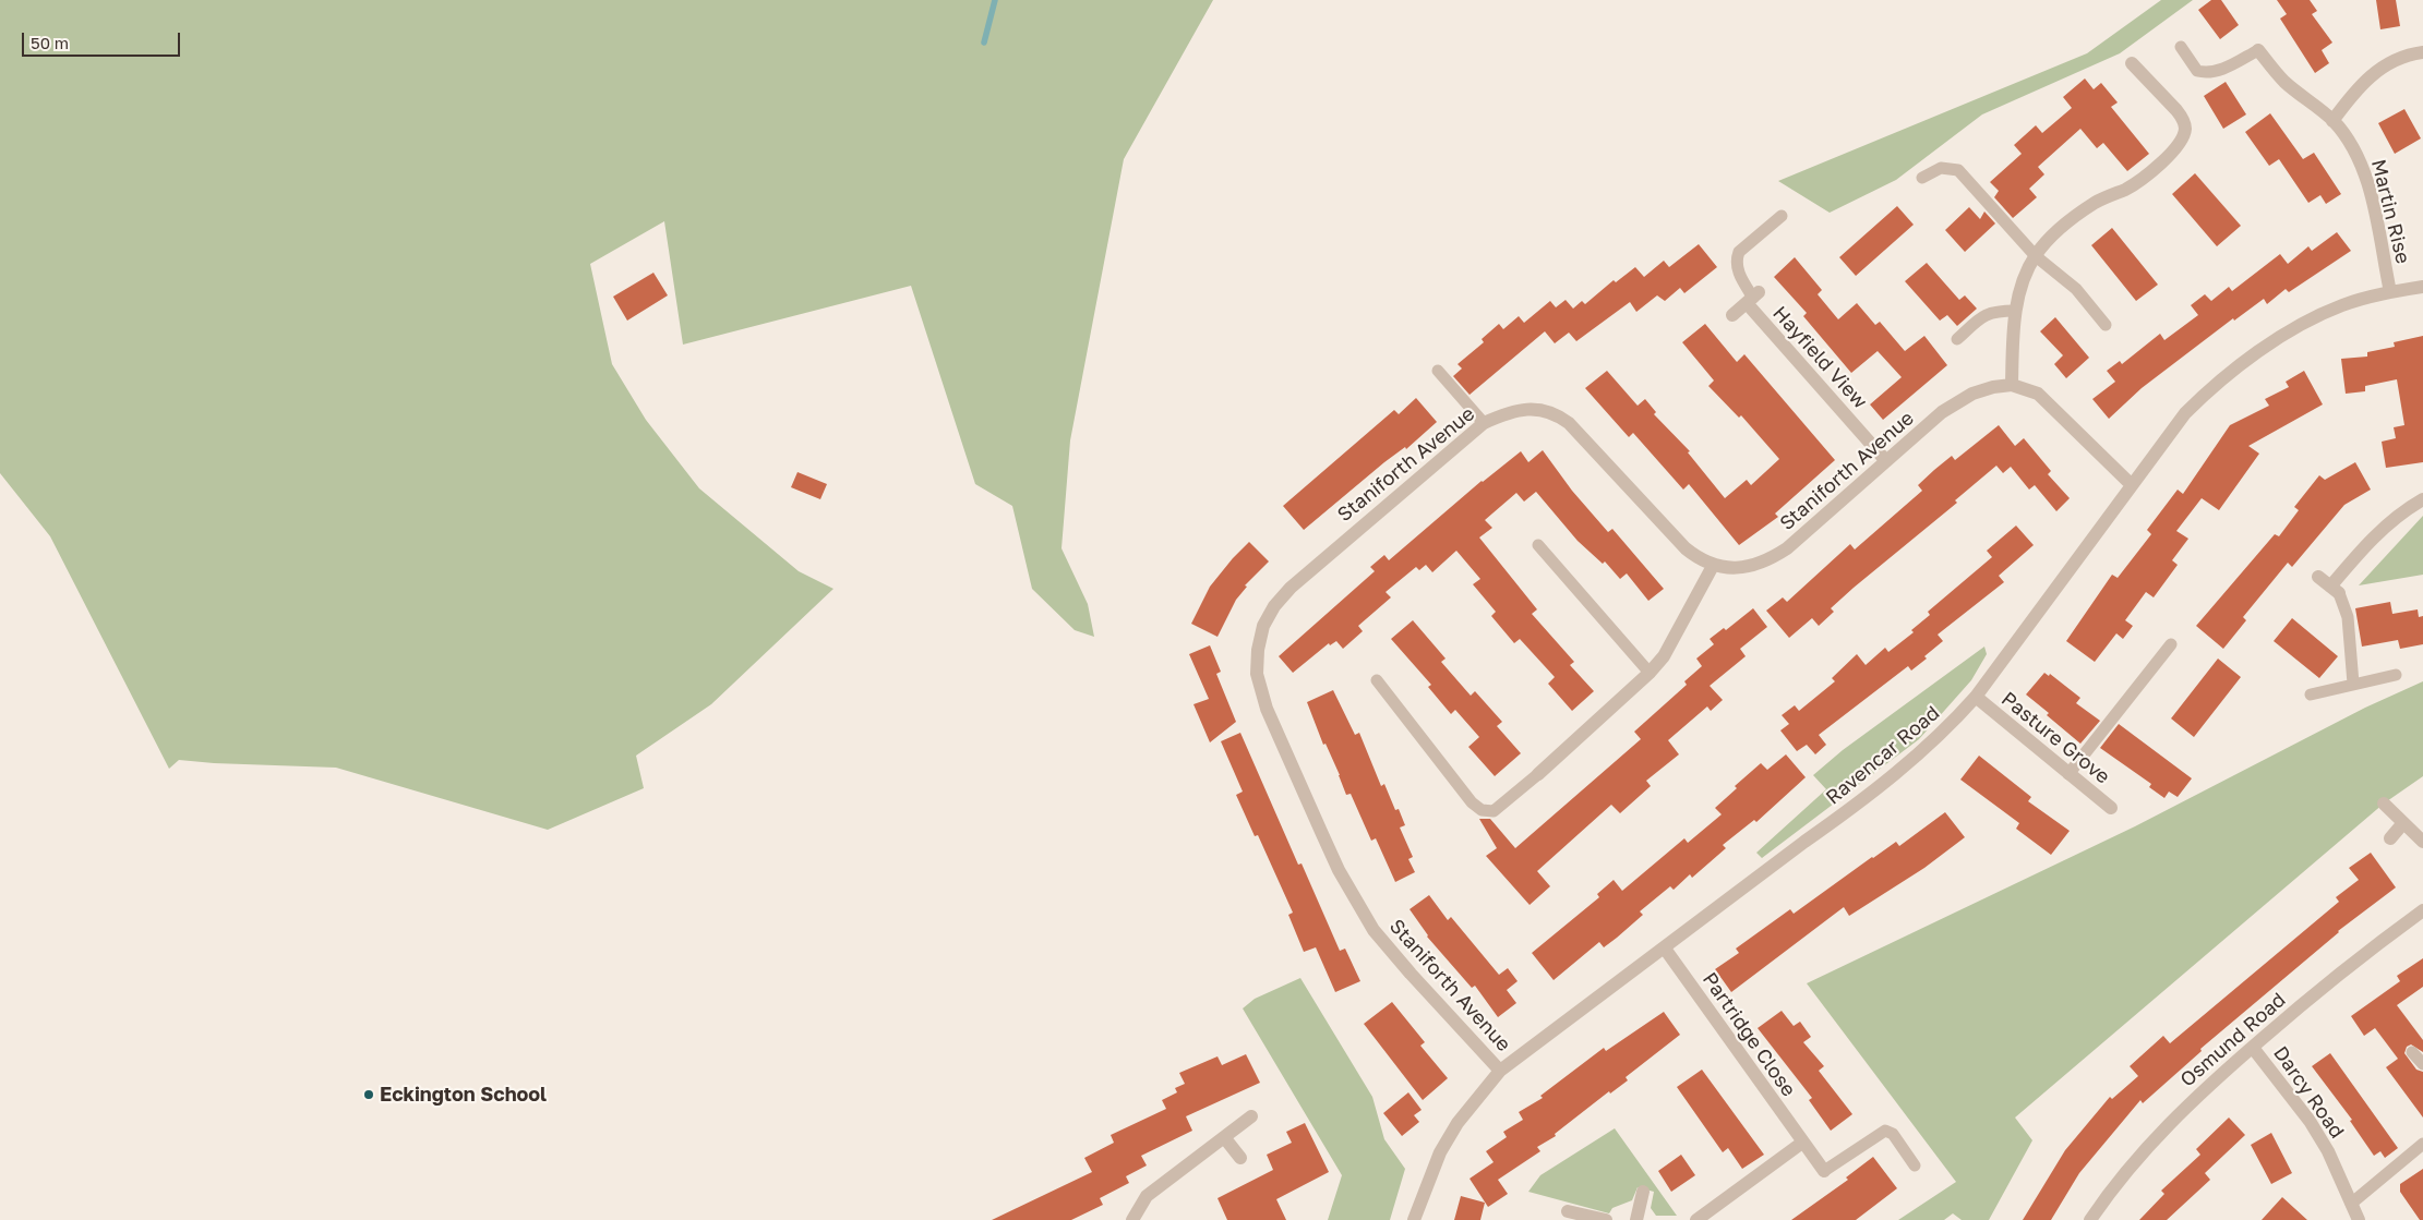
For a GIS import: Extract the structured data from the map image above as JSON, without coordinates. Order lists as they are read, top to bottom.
{
  "streets": {
    "street": [
      "Martin Rise",
      "Hayfield View",
      "Staniforth Avenue",
      "Pasture Grove",
      "Ravencar Road",
      "Partridge Close",
      "Osmund Road",
      "Darcy Road"
    ]
  },
  "crossings": [
    ["Martin Rise", "Ravencar Road"],
    ["Hayfield View", "Staniforth Avenue"],
    ["Staniforth Avenue", "Ravencar Road"],
    ["Pasture Grove", "Ravencar Road"],
    ["Ravencar Road", "Partridge Close"],
    ["Osmund Road", "Darcy Road"]
  ],
  "places": ["Eckington School"],
  "scale_bar": "50 m"
}
